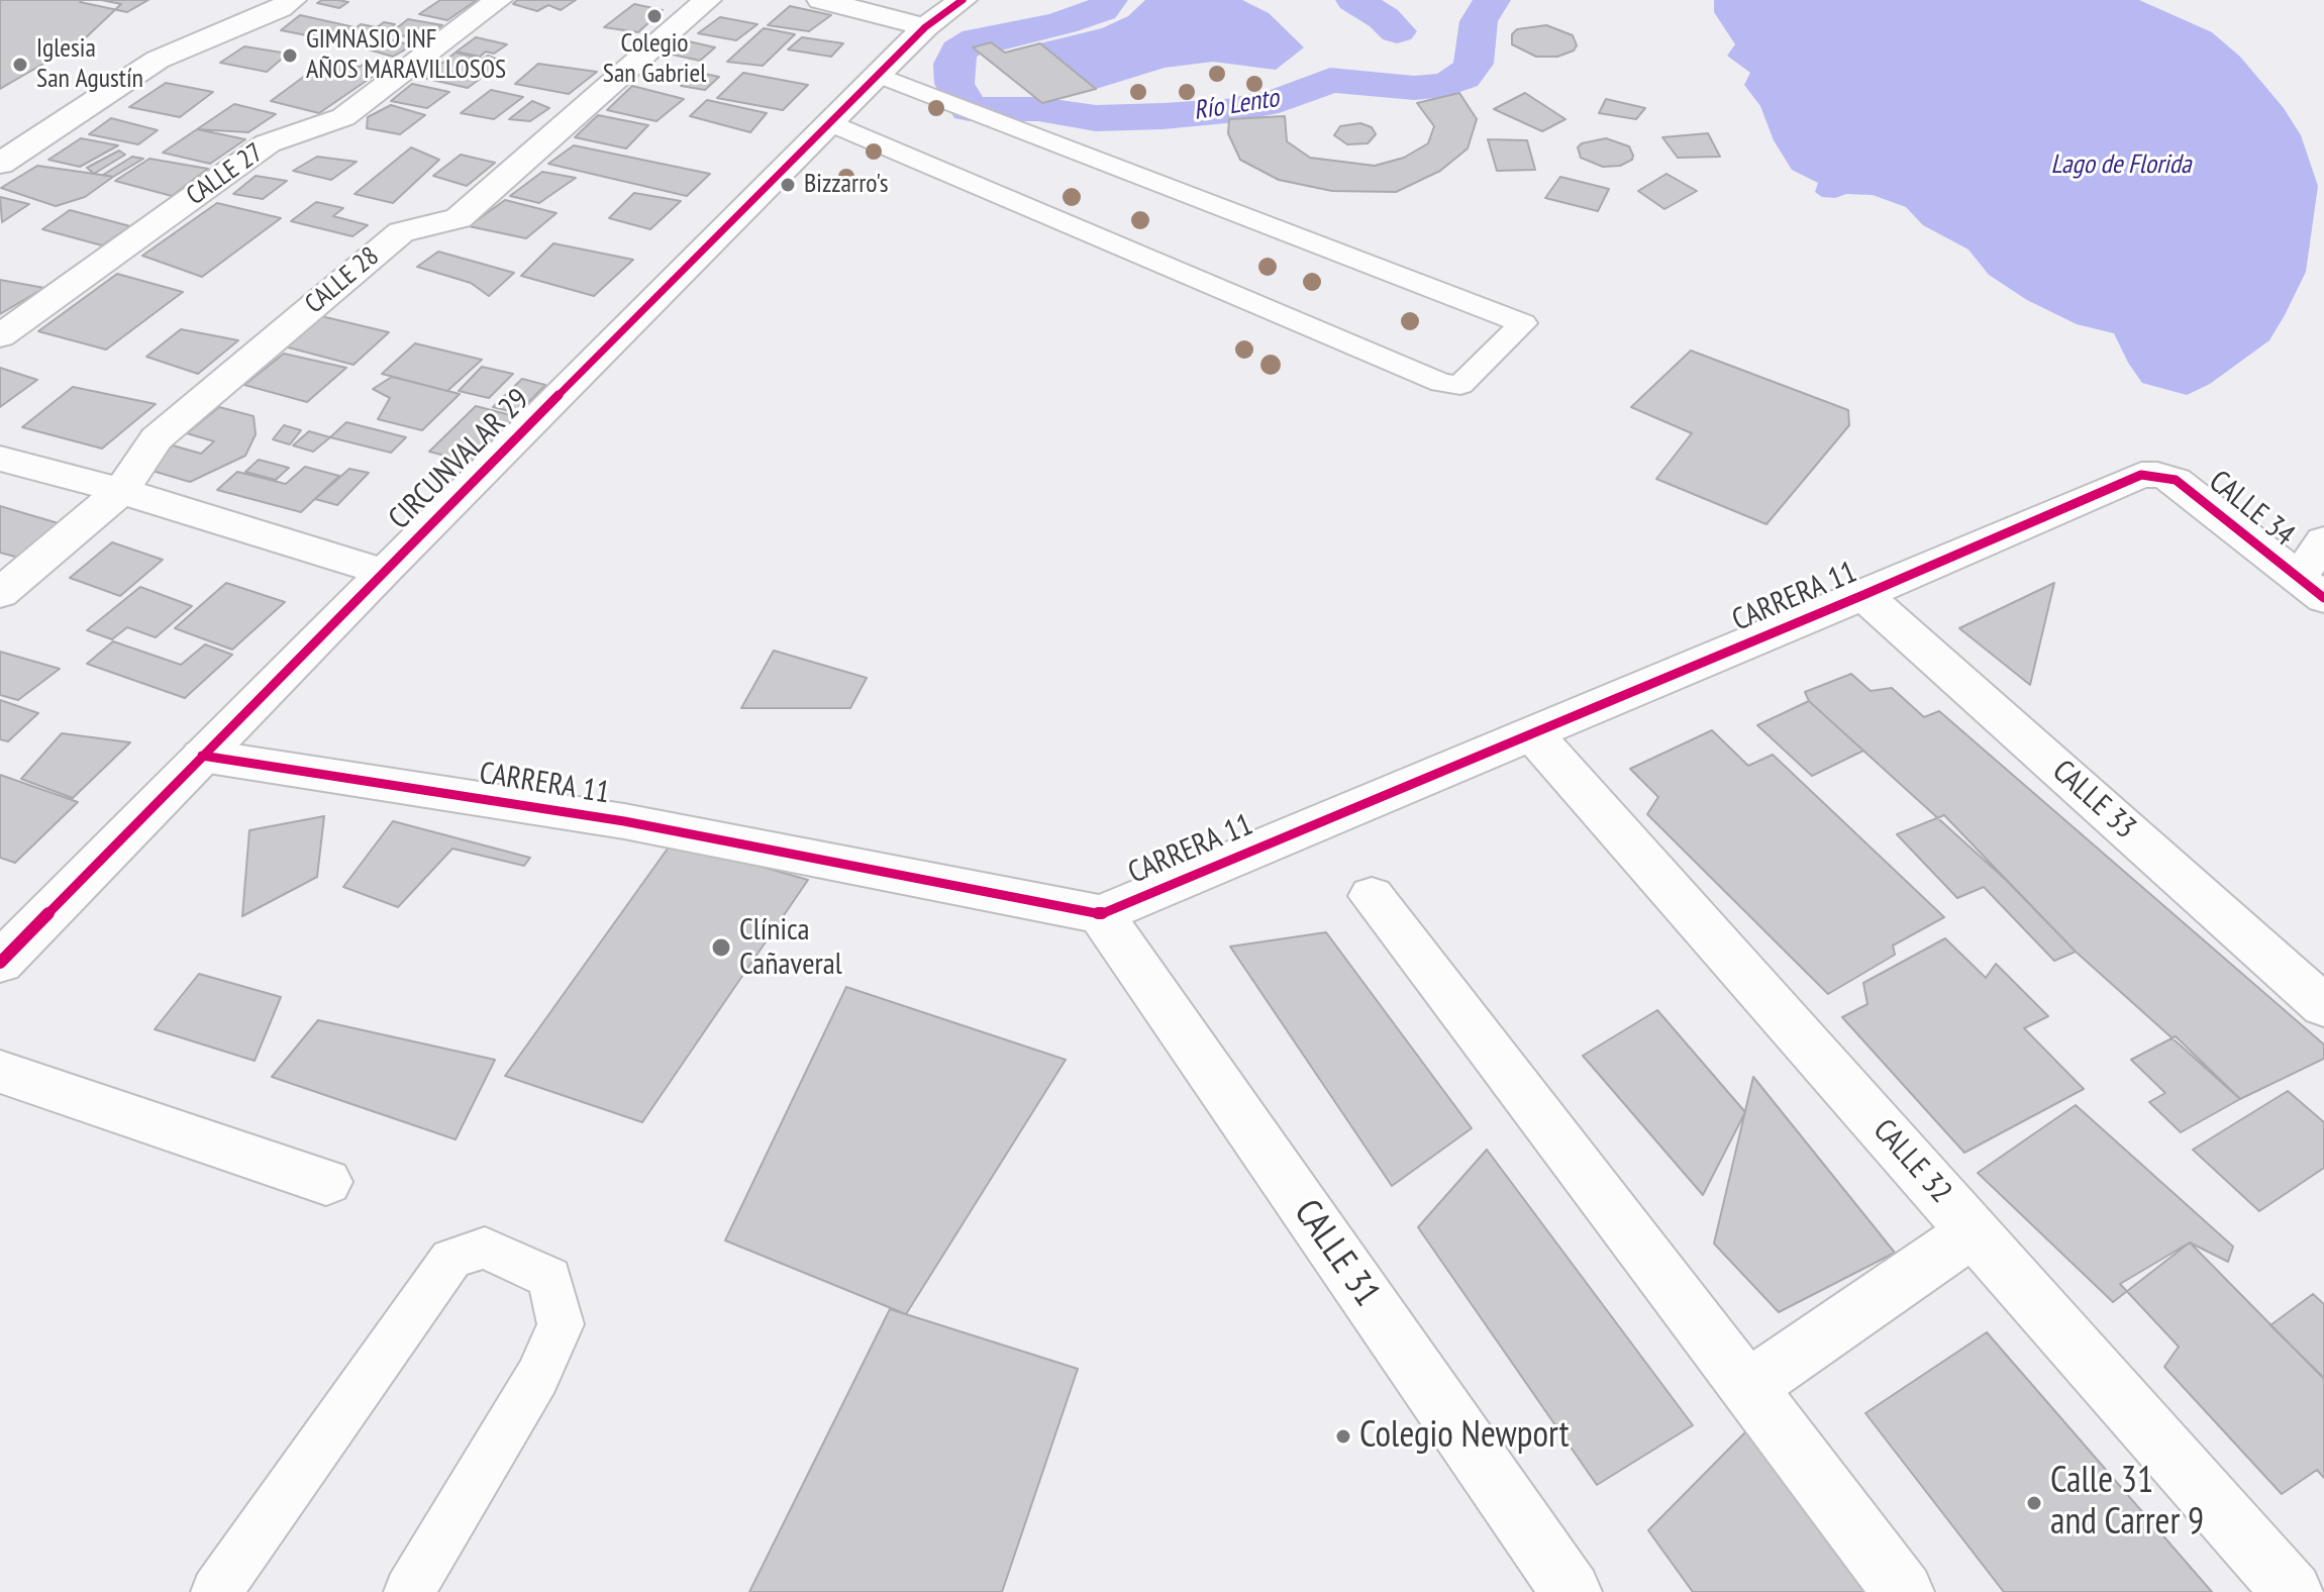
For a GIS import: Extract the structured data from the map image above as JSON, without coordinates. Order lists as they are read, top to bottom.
{
  "streets": {
    "street": [
      "CALLE 27",
      "CALLE 28",
      "CIRCUNVALAR 29",
      "CALLE 34",
      "CARRERA 11",
      "CALLE 33",
      "CALLE 32",
      "CALLE 31"
    ]
  },
  "crossings": [
    ["CIRCUNVALAR 29", "CARRERA 11"],
    ["CALLE 34", "CARRERA 11"],
    ["CARRERA 11", "CALLE 33"],
    ["CARRERA 11", "CALLE 32"],
    ["CARRERA 11", "CALLE 31"]
  ],
  "water": ["Río Lento", "Lago de Florida"],
  "places": [
    "Colegio San Gabriel",
    "GIMNASIO INF AÑOS MARAVILLOSOS",
    "Iglesia San Agustín",
    "Bizzarro's",
    "Clínica Cañaveral",
    "Colegio Newport",
    "Calle 31 and Carrer 9"
  ]
}
